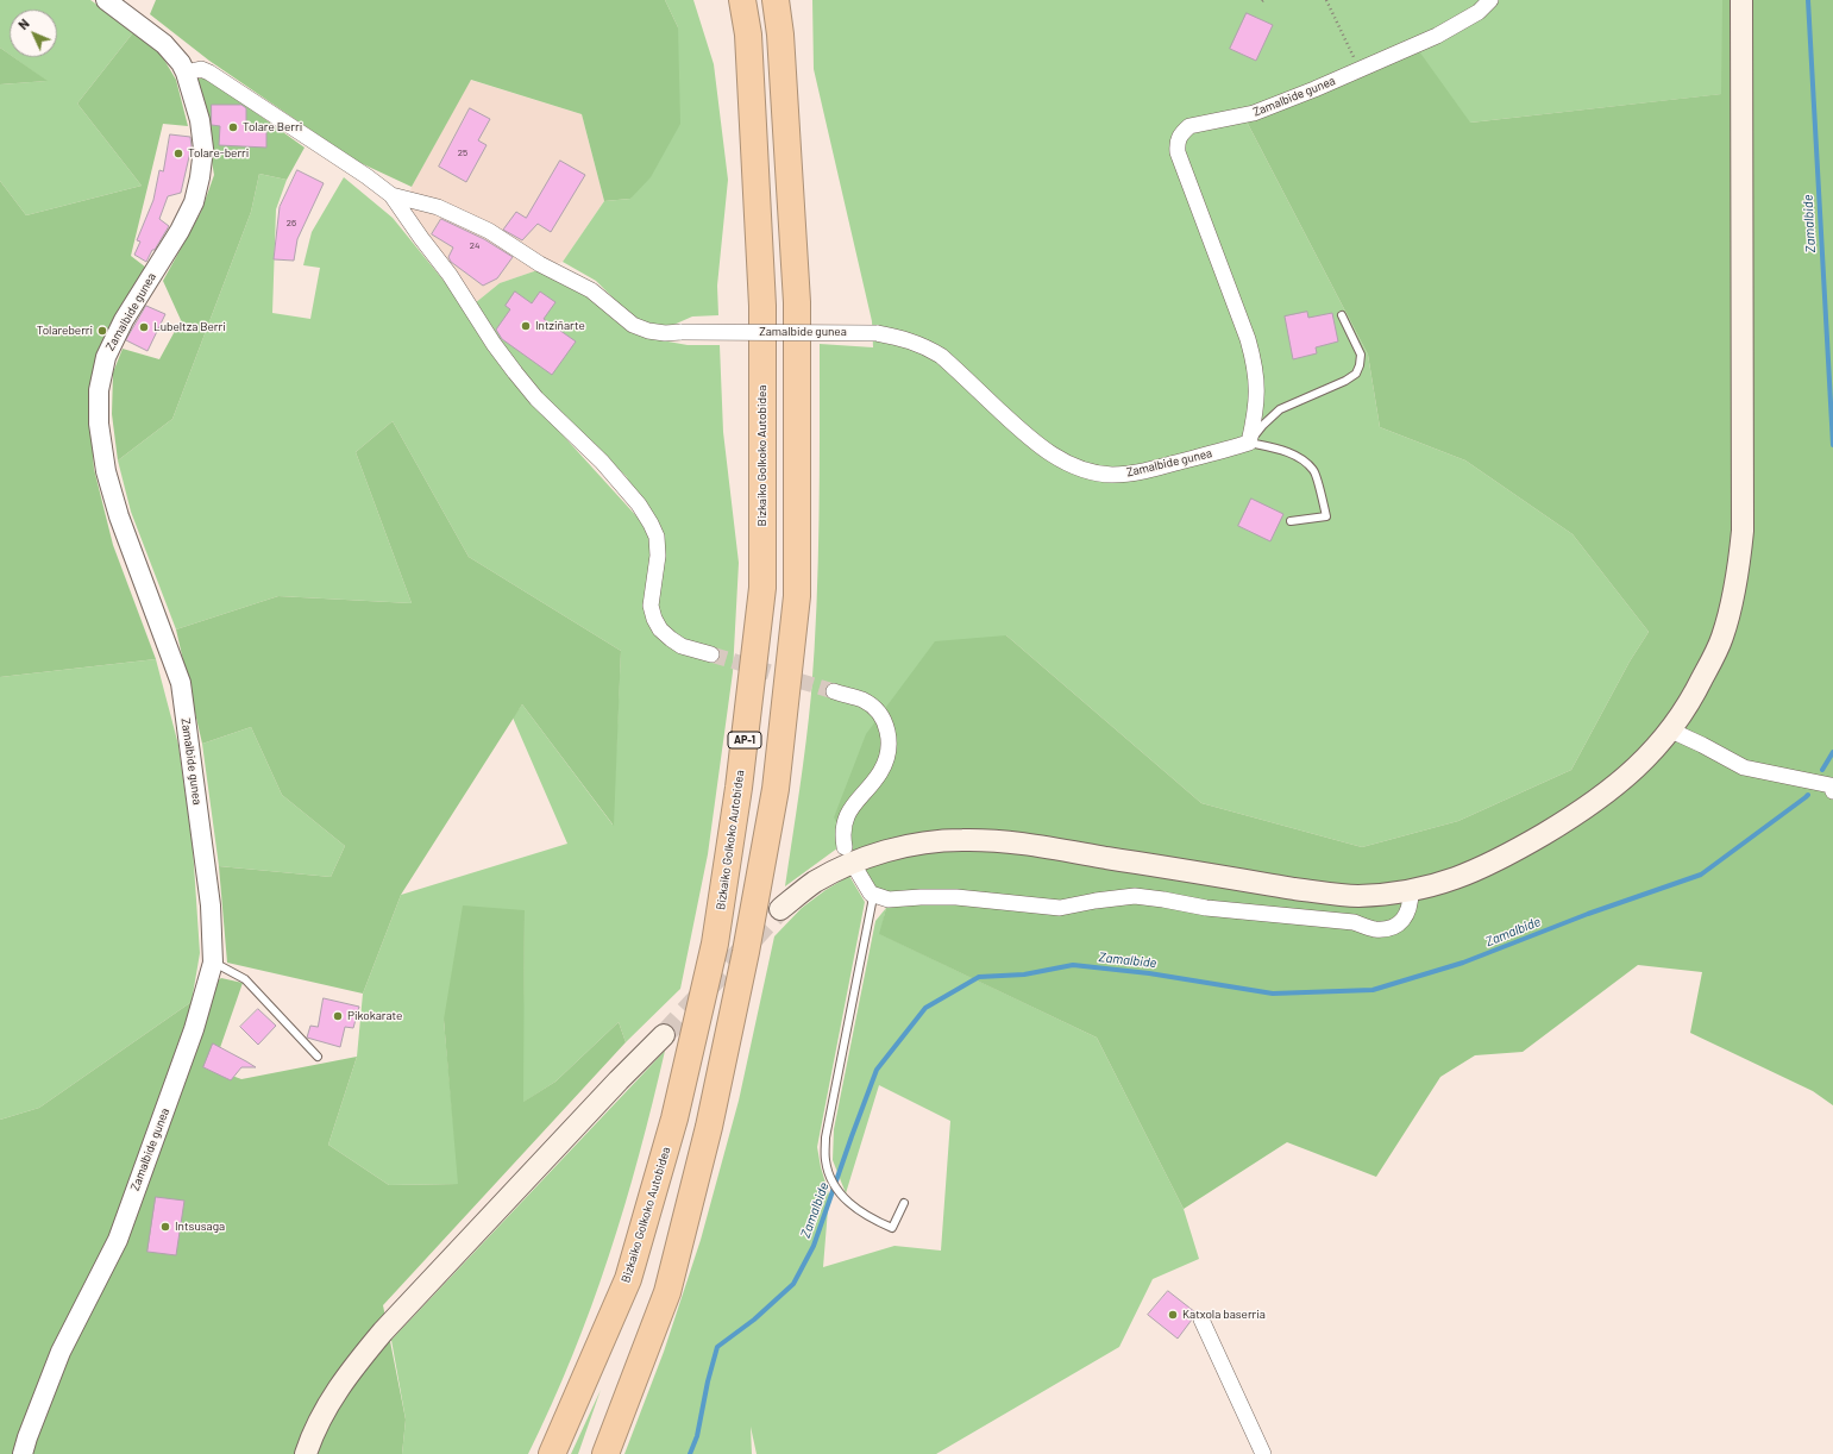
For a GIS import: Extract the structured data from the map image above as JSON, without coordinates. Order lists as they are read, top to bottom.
{
  "streets": {
    "highway": ["Bizkaiko Golkoko Autobidea", "AP-1"],
    "street": ["Zamalbide gunea"]
  },
  "water": ["Zamalbide"],
  "places": [
    "Tolare Berri",
    "Tolare-berri",
    "Intziñarte",
    "Lubeltza Berri",
    "Tolareberri",
    "Pikokarate",
    "Intsusaga",
    "Katxola baserria"
  ],
  "house_numbers": ["25", "26", "24"],
  "north": "top left"
}
